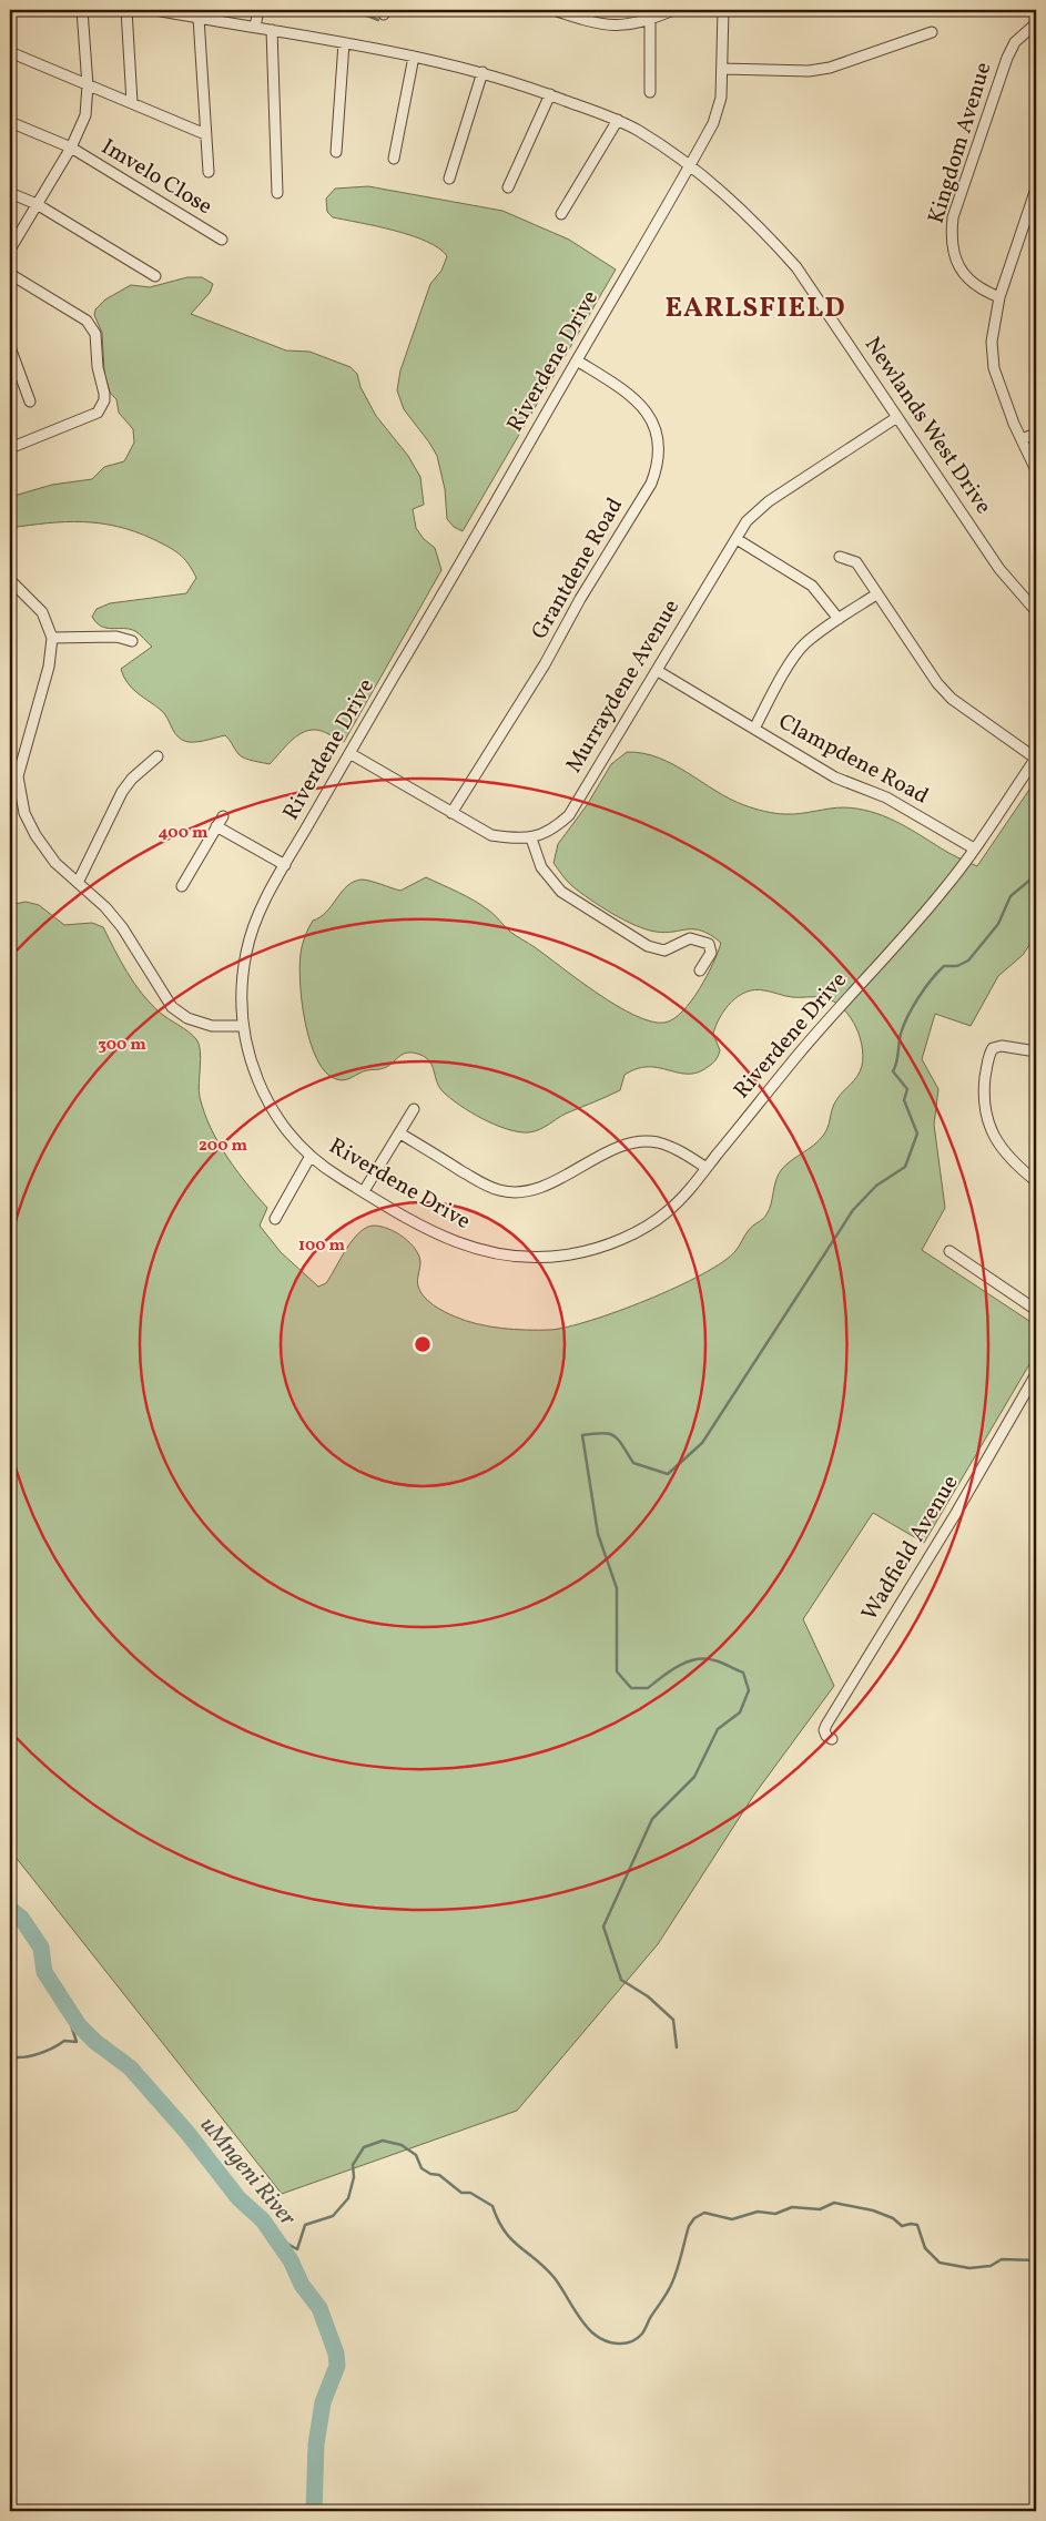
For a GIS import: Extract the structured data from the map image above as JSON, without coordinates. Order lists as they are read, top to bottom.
{
  "streets": {
    "street": [
      "Kingdom Avenue",
      "Imvelo Close",
      "Riverdene Drive",
      "Newlands West Drive",
      "Grantdene Road",
      "Murraydene Avenue",
      "Clampdene Road",
      "Wadfield Avenue"
    ]
  },
  "crossings": [
    ["Riverdene Drive", "Newlands West Drive"],
    ["Riverdene Drive", "Grantdene Road"],
    ["Riverdene Drive", "Murraydene Avenue"],
    ["Riverdene Drive", "Clampdene Road"],
    ["Newlands West Drive", "Murraydene Avenue"],
    ["Grantdene Road", "Murraydene Avenue"],
    ["Murraydene Avenue", "Clampdene Road"]
  ],
  "districts": ["EARLSFIELD"],
  "water": ["uMngeni River"],
  "rings": [
    "400 m",
    "300 m",
    "200 m",
    "100 m"
  ]
}
